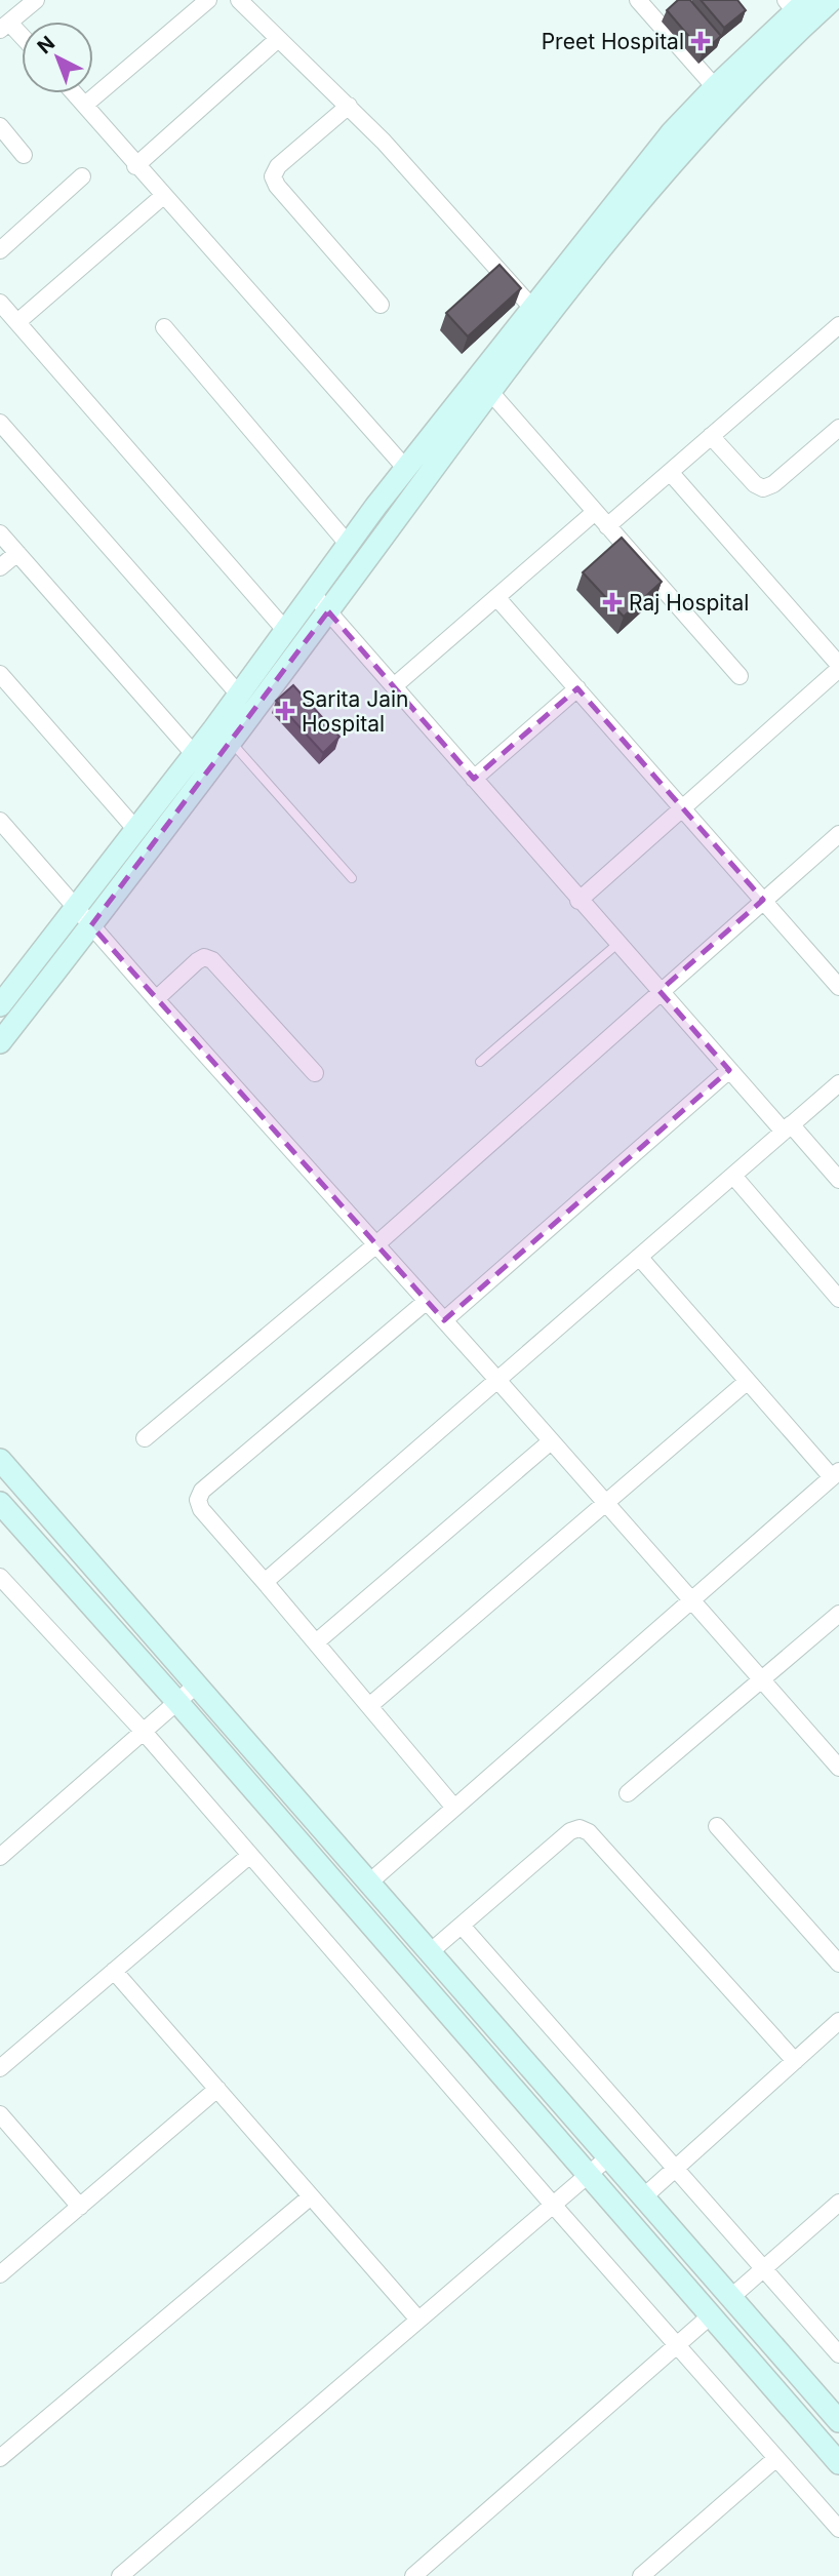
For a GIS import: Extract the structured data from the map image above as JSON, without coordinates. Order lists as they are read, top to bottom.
{
  "places": {
    "health": ["Preet Hospital", "Raj Hospital", "Sarita Jain Hospital"]
  },
  "north": "top left"
}
